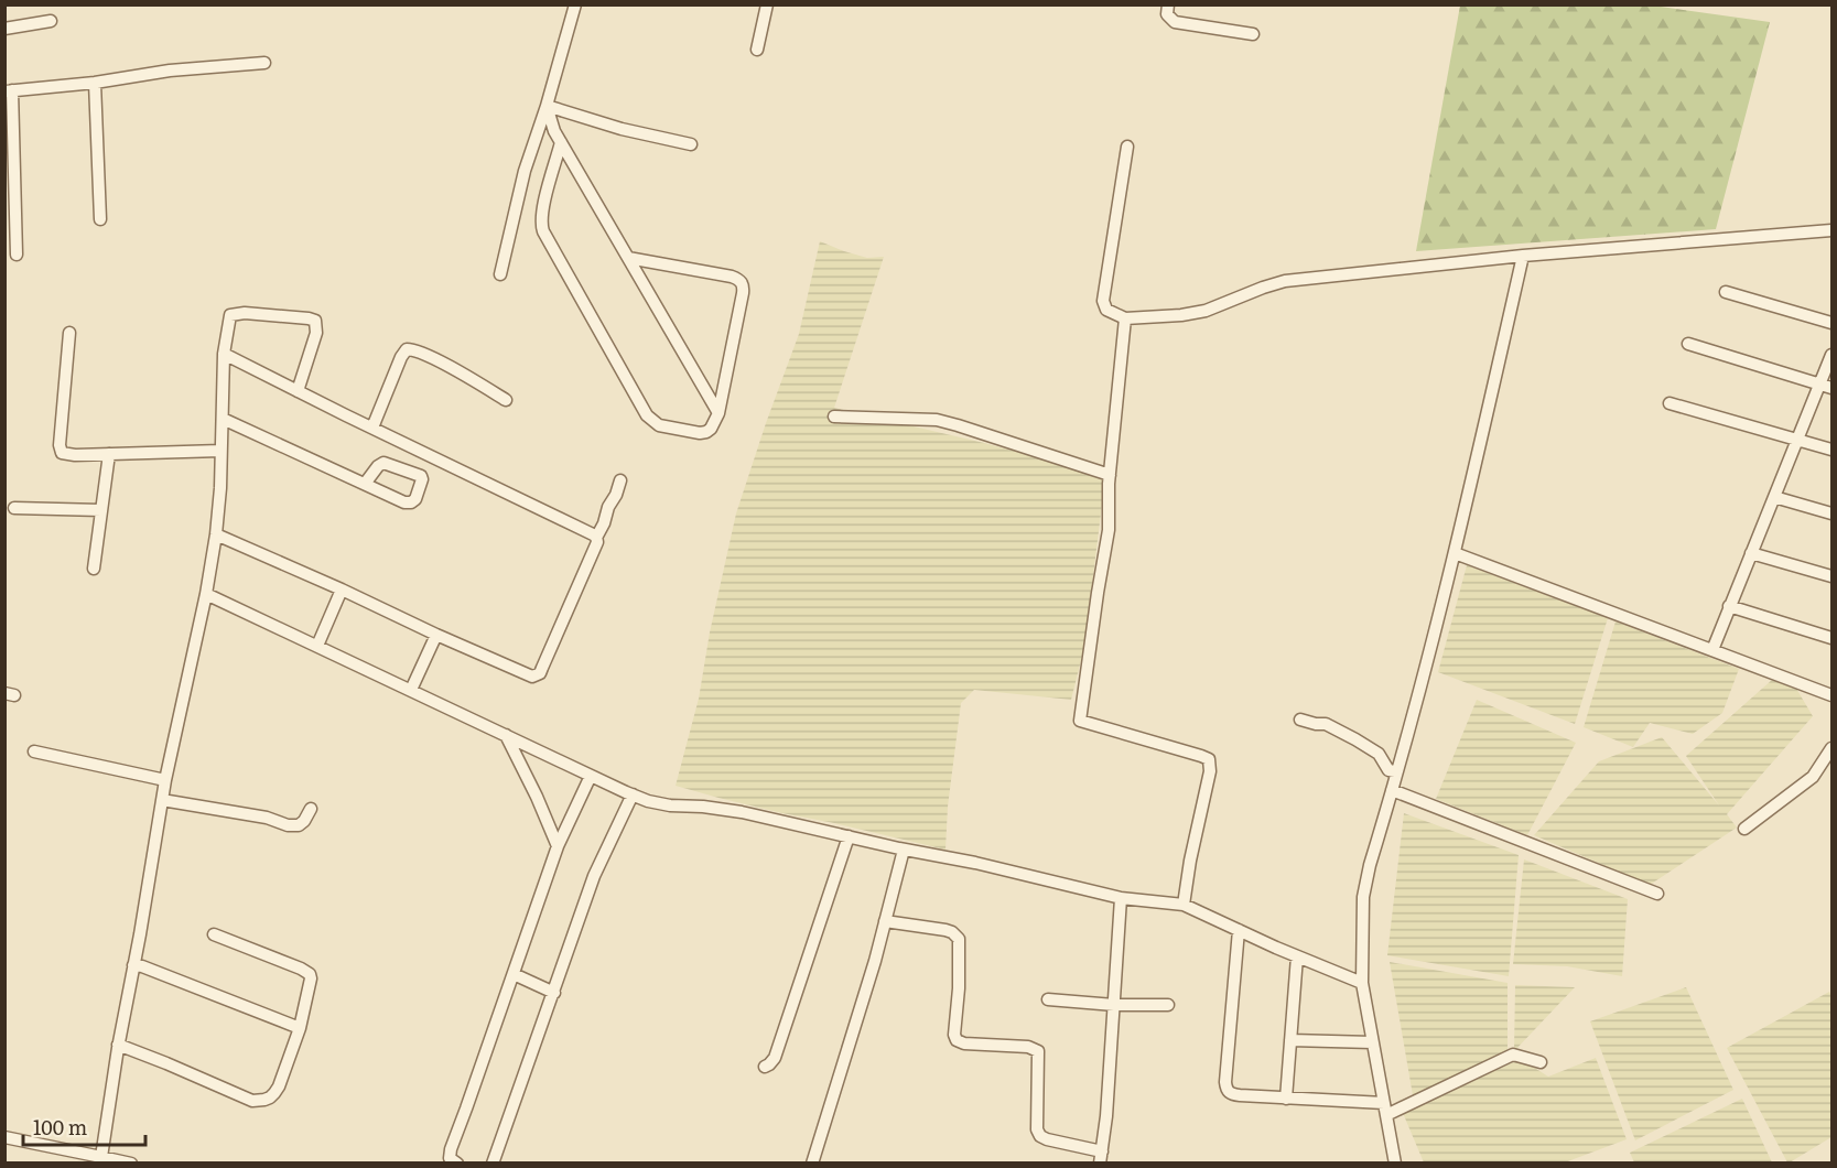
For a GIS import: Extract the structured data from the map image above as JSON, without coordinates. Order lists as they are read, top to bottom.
{
  "scale_bar": "100 m"
}
